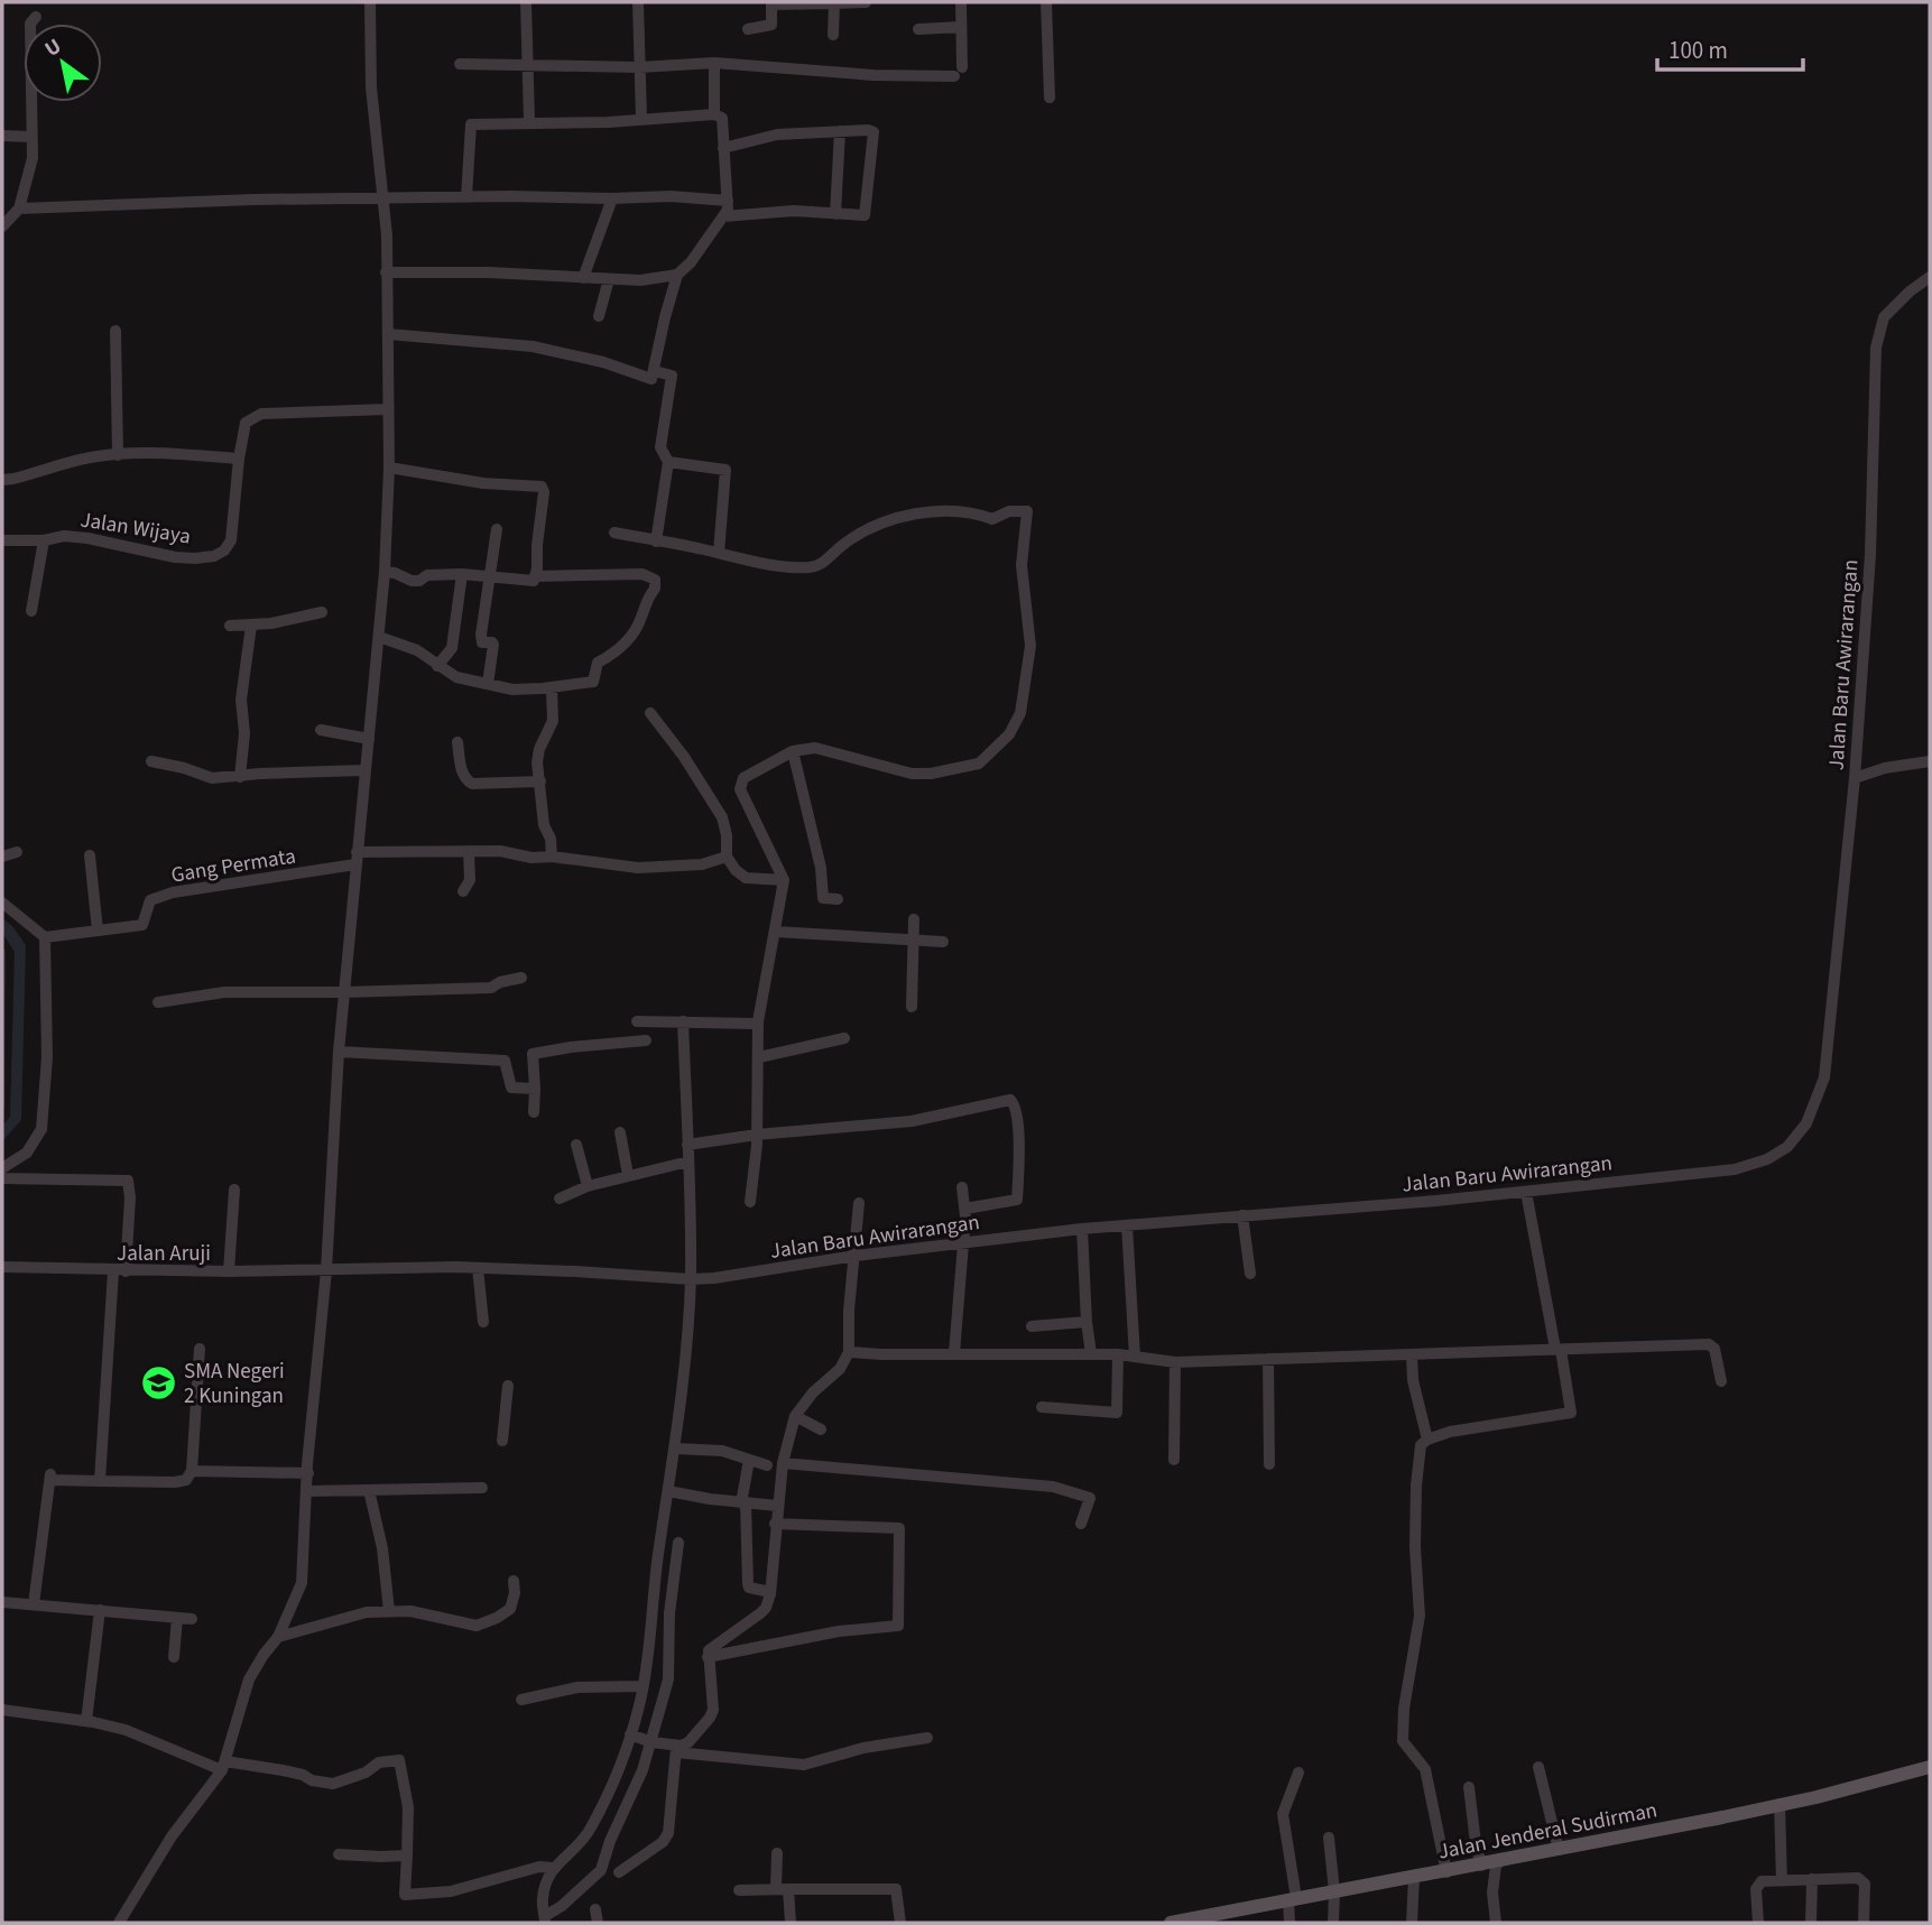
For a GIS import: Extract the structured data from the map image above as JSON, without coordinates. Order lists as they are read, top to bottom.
{
  "streets": {
    "main road": ["Jalan Jenderal Sudirman"],
    "street": [
      "Jalan Wijaya",
      "Jalan Baru Awirarangan",
      "Gang Permata",
      "Jalan Aruji"
    ]
  },
  "crossings": [
    ["Jalan Baru Awirarangan", "Jalan Aruji"]
  ],
  "places": {
    "school or university": ["SMA Negeri 2 Kuningan"]
  },
  "scale_bar": "100 m",
  "north": "top left"
}
